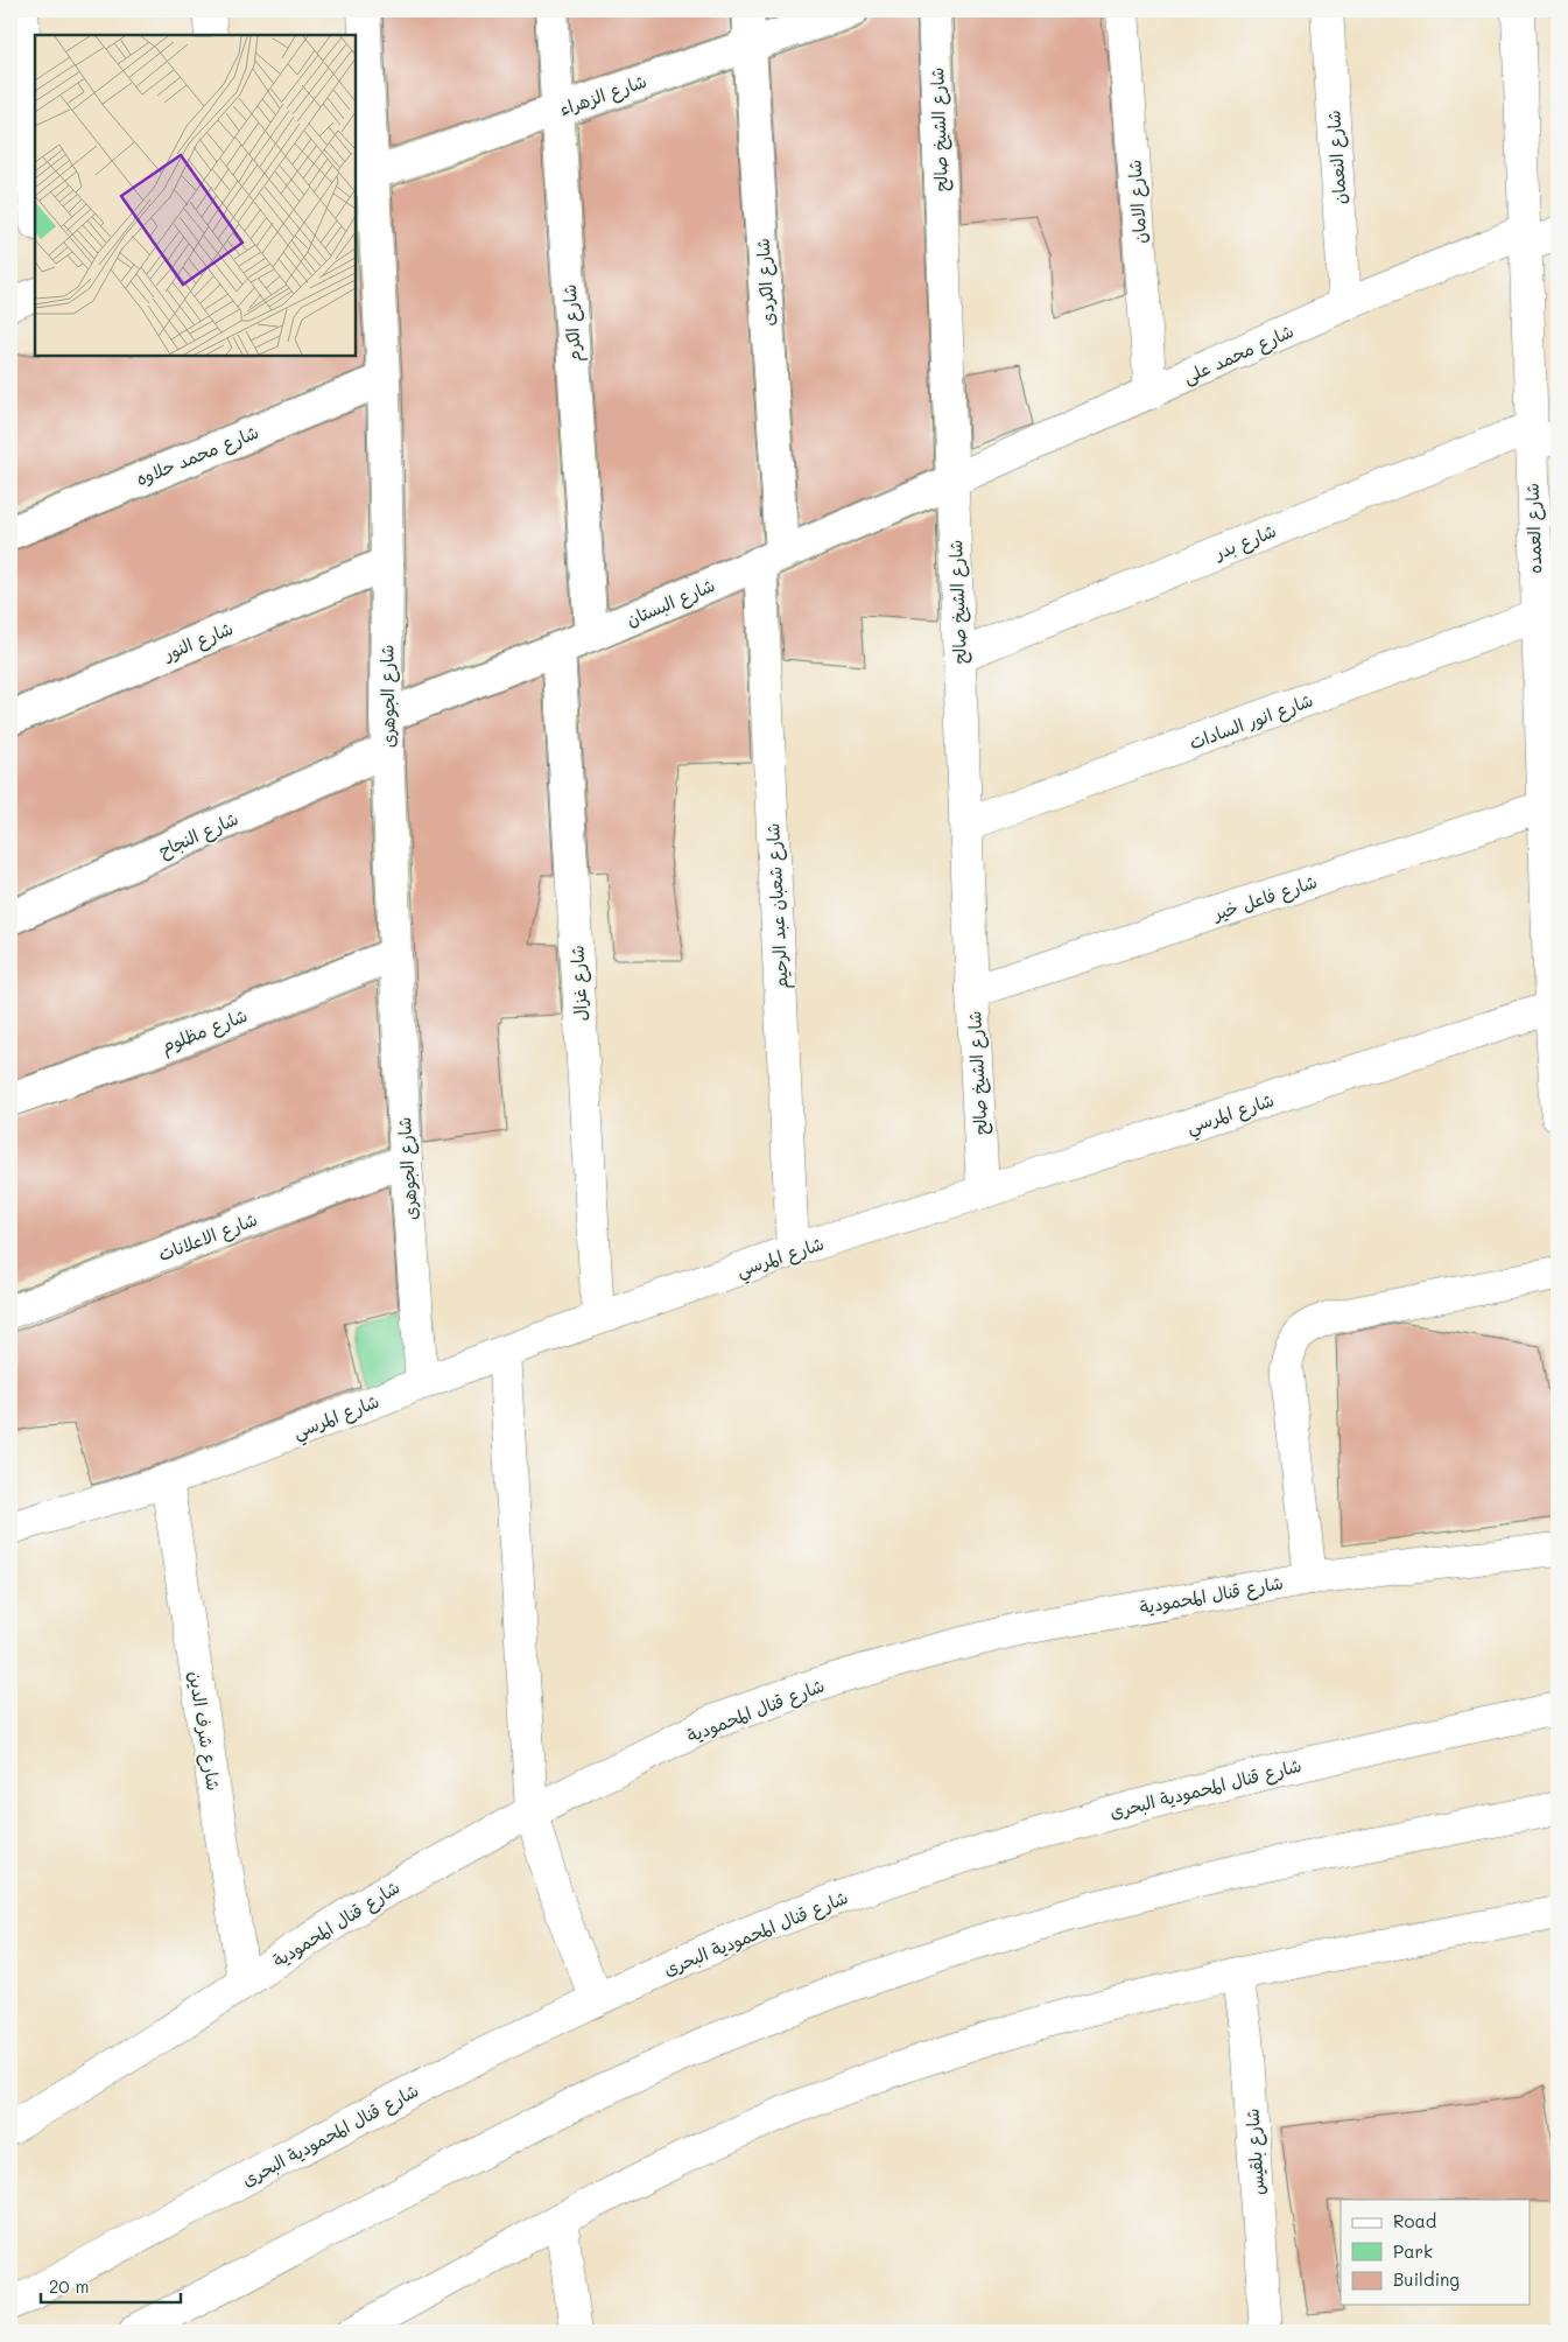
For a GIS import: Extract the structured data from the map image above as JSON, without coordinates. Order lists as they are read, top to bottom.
{
  "streets": {
    "street": [
      "شارع الزهراء",
      "شارع الشيخ صالح",
      "شارع النعمان",
      "شارع الامان",
      "شارع الكردى",
      "شارع الكرم",
      "شارع محمد على",
      "شارع محمد حلاوه",
      "شارع العمده",
      "شارع بدر",
      "شارع البستان",
      "شارع النور",
      "شارع الجوهرى",
      "شارع انور السادات",
      "شارع النجاح",
      "شارع فاعل خير",
      "شارع شعبان عبد الرحيم",
      "شارع غزال",
      "شارع مظلوم",
      "شارع المرسي",
      "شارع الاعلانات",
      "شارع قنال المحمودية",
      "شارع شرف الدين",
      "شارع قنال المحمودية البحرى",
      "شارع بلقيس"
    ]
  },
  "crossings": [
    ["شارع الزهراء", "شارع الكردى"],
    ["شارع الزهراء", "شارع الكرم"],
    ["شارع الزهراء", "شارع الجوهرى"],
    ["شارع الشيخ صالح", "شارع محمد على"],
    ["شارع الشيخ صالح", "شارع بدر"],
    ["شارع الشيخ صالح", "شارع البستان"],
    ["شارع الشيخ صالح", "شارع انور السادات"],
    ["شارع الشيخ صالح", "شارع فاعل خير"],
    ["شارع الشيخ صالح", "شارع المرسي"],
    ["شارع النعمان", "شارع محمد على"],
    ["شارع الامان", "شارع محمد على"],
    ["شارع الكردى", "شارع البستان"],
    ["شارع الكردى", "شارع شعبان عبد الرحيم"],
    ["شارع الكرم", "شارع البستان"],
    ["شارع محمد على", "شارع العمده"],
    ["شارع محمد على", "شارع البستان"],
    ["شارع محمد حلاوه", "شارع الجوهرى"],
    ["شارع العمده", "شارع بدر"],
    ["شارع العمده", "شارع انور السادات"],
    ["شارع العمده", "شارع فاعل خير"],
    ["شارع العمده", "شارع المرسي"],
    ["شارع البستان", "شارع الجوهرى"],
    ["شارع البستان", "شارع شعبان عبد الرحيم"],
    ["شارع البستان", "شارع غزال"],
    ["شارع النور", "شارع الجوهرى"],
    ["شارع الجوهرى", "شارع النجاح"],
    ["شارع الجوهرى", "شارع مظلوم"],
    ["شارع الجوهرى", "شارع المرسي"],
    ["شارع الجوهرى", "شارع الاعلانات"],
    ["شارع شعبان عبد الرحيم", "شارع المرسي"],
    ["شارع غزال", "شارع المرسي"],
    ["شارع المرسي", "شارع شرف الدين"],
    ["شارع قنال المحمودية", "شارع شرف الدين"]
  ],
  "legend": ["Road", "Park", "Building"],
  "scale_bar": "20 m"
}
